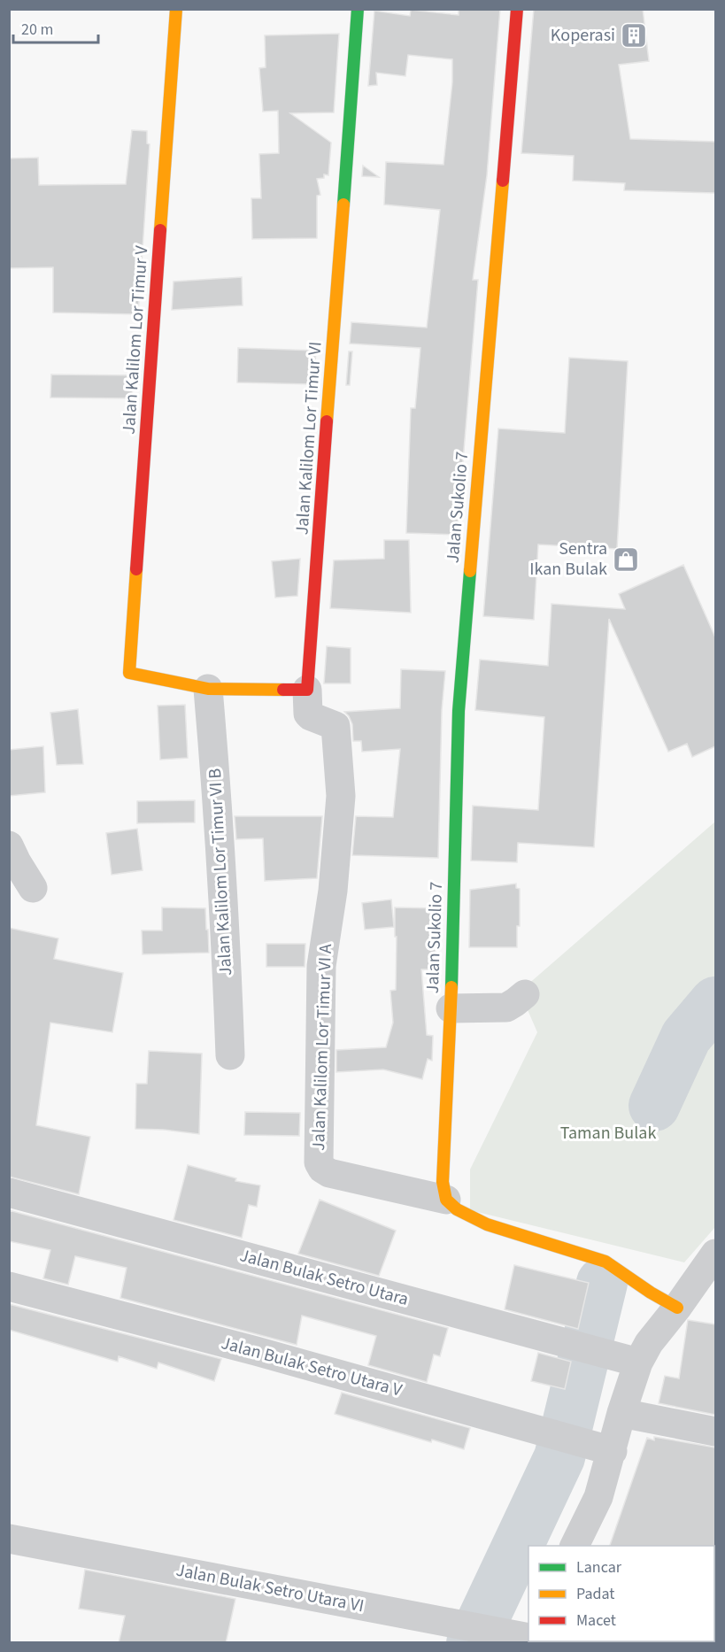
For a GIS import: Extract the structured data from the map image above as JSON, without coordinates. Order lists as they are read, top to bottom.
{
  "streets": {
    "street": [
      "Jalan Kalilom Lor Timur V",
      "Jalan Kalilom Lor Timur VI",
      "Jalan Sukolio 7",
      "Jalan Kalilom Lor Timur VI B",
      "Jalan Kalilom Lor Timur VI A",
      "Jalan Bulak Setro Utara",
      "Jalan Bulak Setro Utara V",
      "Jalan Bulak Setro Utara VI"
    ]
  },
  "crossings": [
    ["Jalan Kalilom Lor Timur V", "Jalan Kalilom Lor Timur VI B"],
    ["Jalan Kalilom Lor Timur VI", "Jalan Kalilom Lor Timur VI A"],
    ["Jalan Sukolio 7", "Jalan Kalilom Lor Timur VI A"]
  ],
  "parks": ["Taman Bulak"],
  "places": {
    "building": ["Koperasi"],
    "shop": ["Sentra Ikan Bulak"]
  },
  "legend": ["Lancar", "Padat", "Macet"],
  "scale_bar": "20 m"
}
